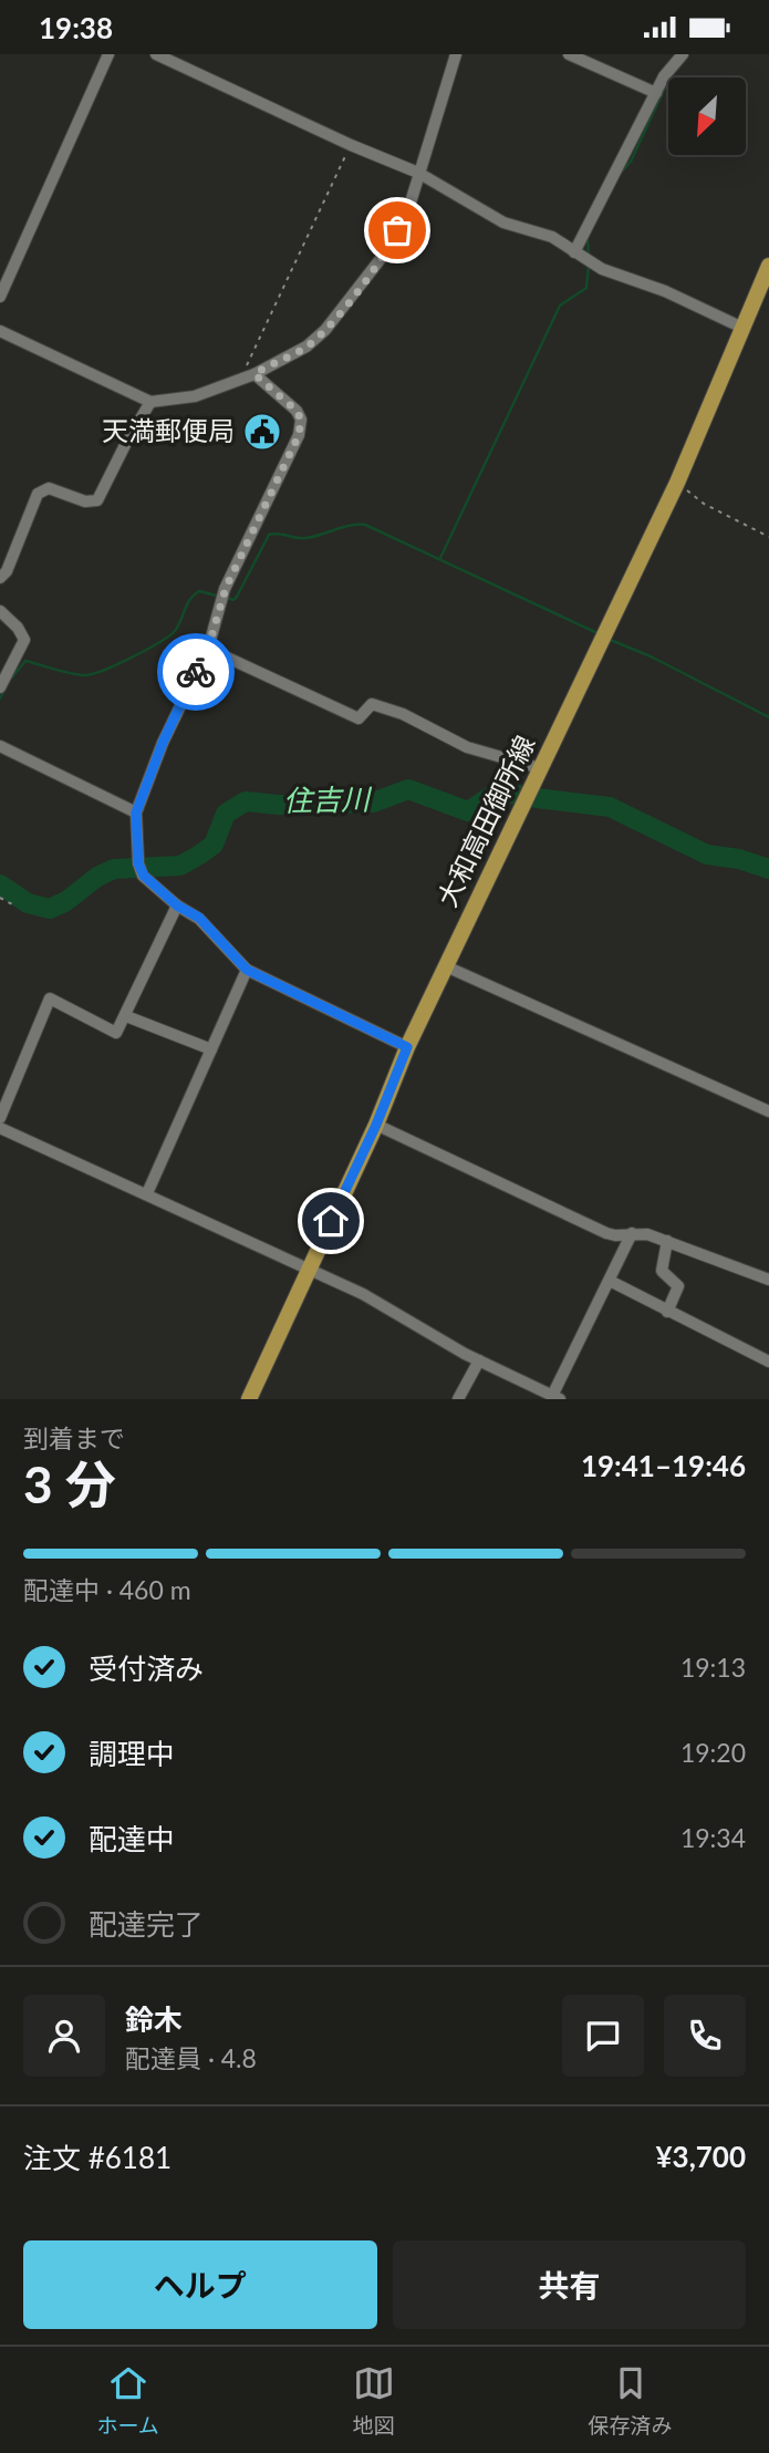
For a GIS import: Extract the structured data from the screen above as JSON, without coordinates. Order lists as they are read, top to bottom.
{
  "streets": {
    "main road": ["大和高田御所線"]
  },
  "water": ["住吉川"],
  "places": {
    "public building": ["天満郵便局"]
  },
  "north": "bottom left",
  "page": {
    "status": "19:38",
    "heading": ["3 分", "到着まで", "19:41–19:46"],
    "panel": [
      "鈴木",
      "配達員 · 4.8",
      "注文 #6181",
      "¥3,700"
    ],
    "bar": "配達中 · 460 m",
    "list": [
      ["受付済み", "19:13"],
      ["調理中", "19:20"],
      ["配達中", "19:34"],
      "配達完了"
    ],
    "buttons": ["ヘルプ", "共有"],
    "tabs": ["ホーム", "地図", "保存済み"]
  }
}
